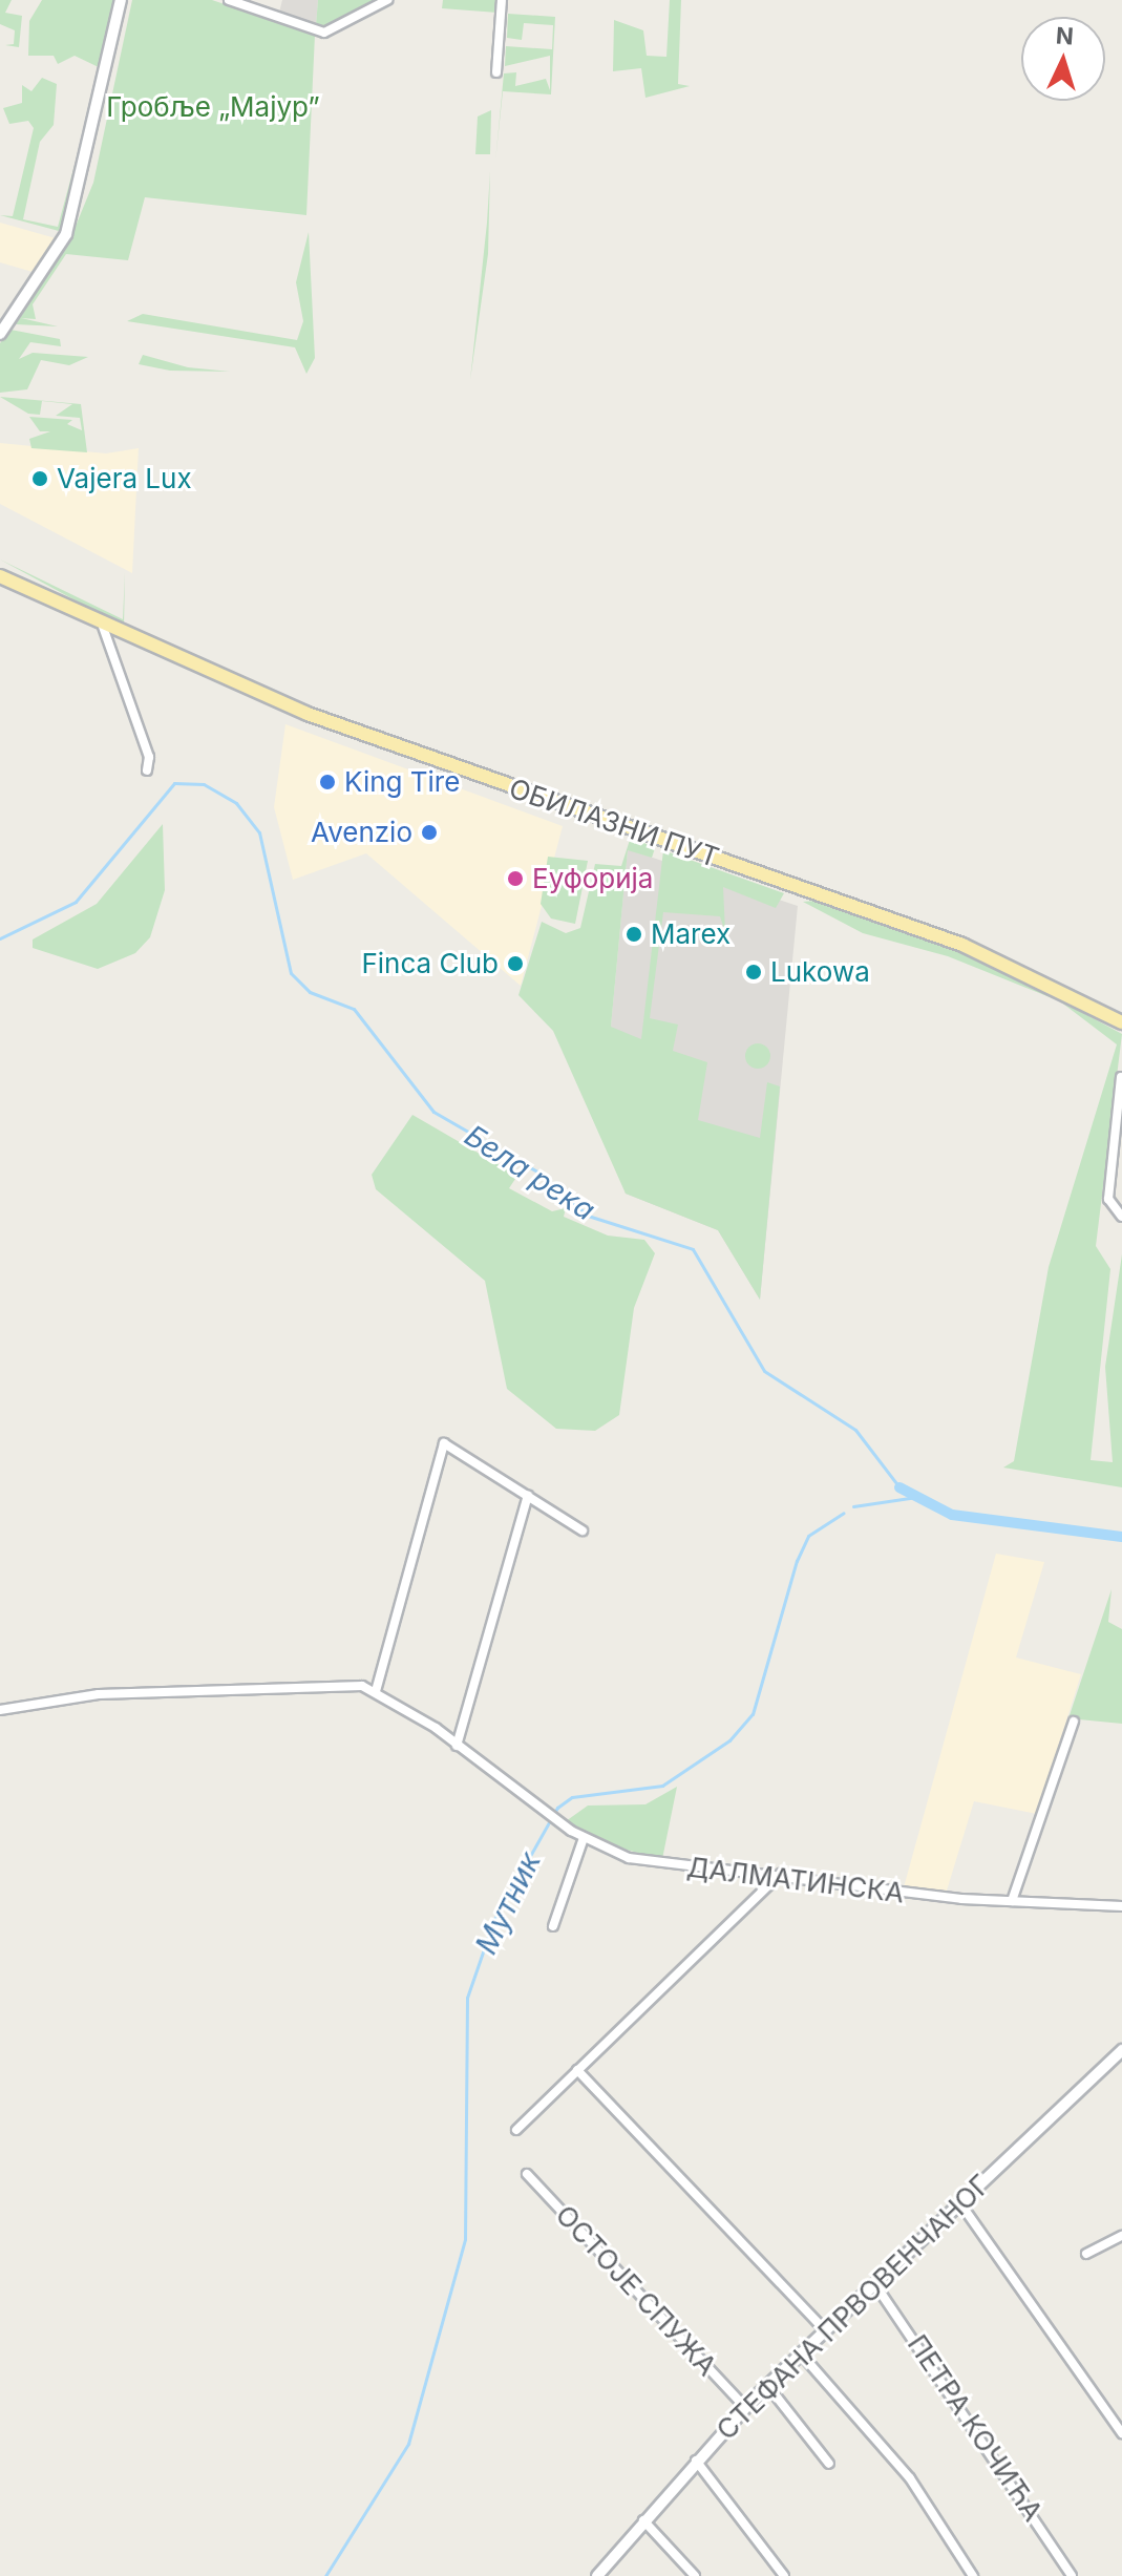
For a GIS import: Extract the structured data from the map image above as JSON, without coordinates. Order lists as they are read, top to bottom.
{
  "streets": {
    "main road": ["ОБИЛАЗНИ ПУТ"],
    "street": [
      "ДАЛМАТИНСКА",
      "ОСТОЈЕ СПУЖА",
      "СТЕФАНА ПРВОВЕНЧАНОГ",
      "ПЕТРА КОЧИЋА"
    ]
  },
  "crossings": [
    ["ОСТОЈЕ СПУЖА", "СТЕФАНА ПРВОВЕНЧАНОГ"],
    ["СТЕФАНА ПРВОВЕНЧАНОГ", "ПЕТРА КОЧИЋА"]
  ],
  "water": ["Бела река", "Мутник"],
  "parks": ["Гробље „Мајур”"],
  "places": [
    "Vajera Lux",
    "King Tire",
    "Avenzio",
    "Еуфорија",
    "Marex",
    "Finca Club",
    "Lukowa"
  ],
  "north": "top"
}
